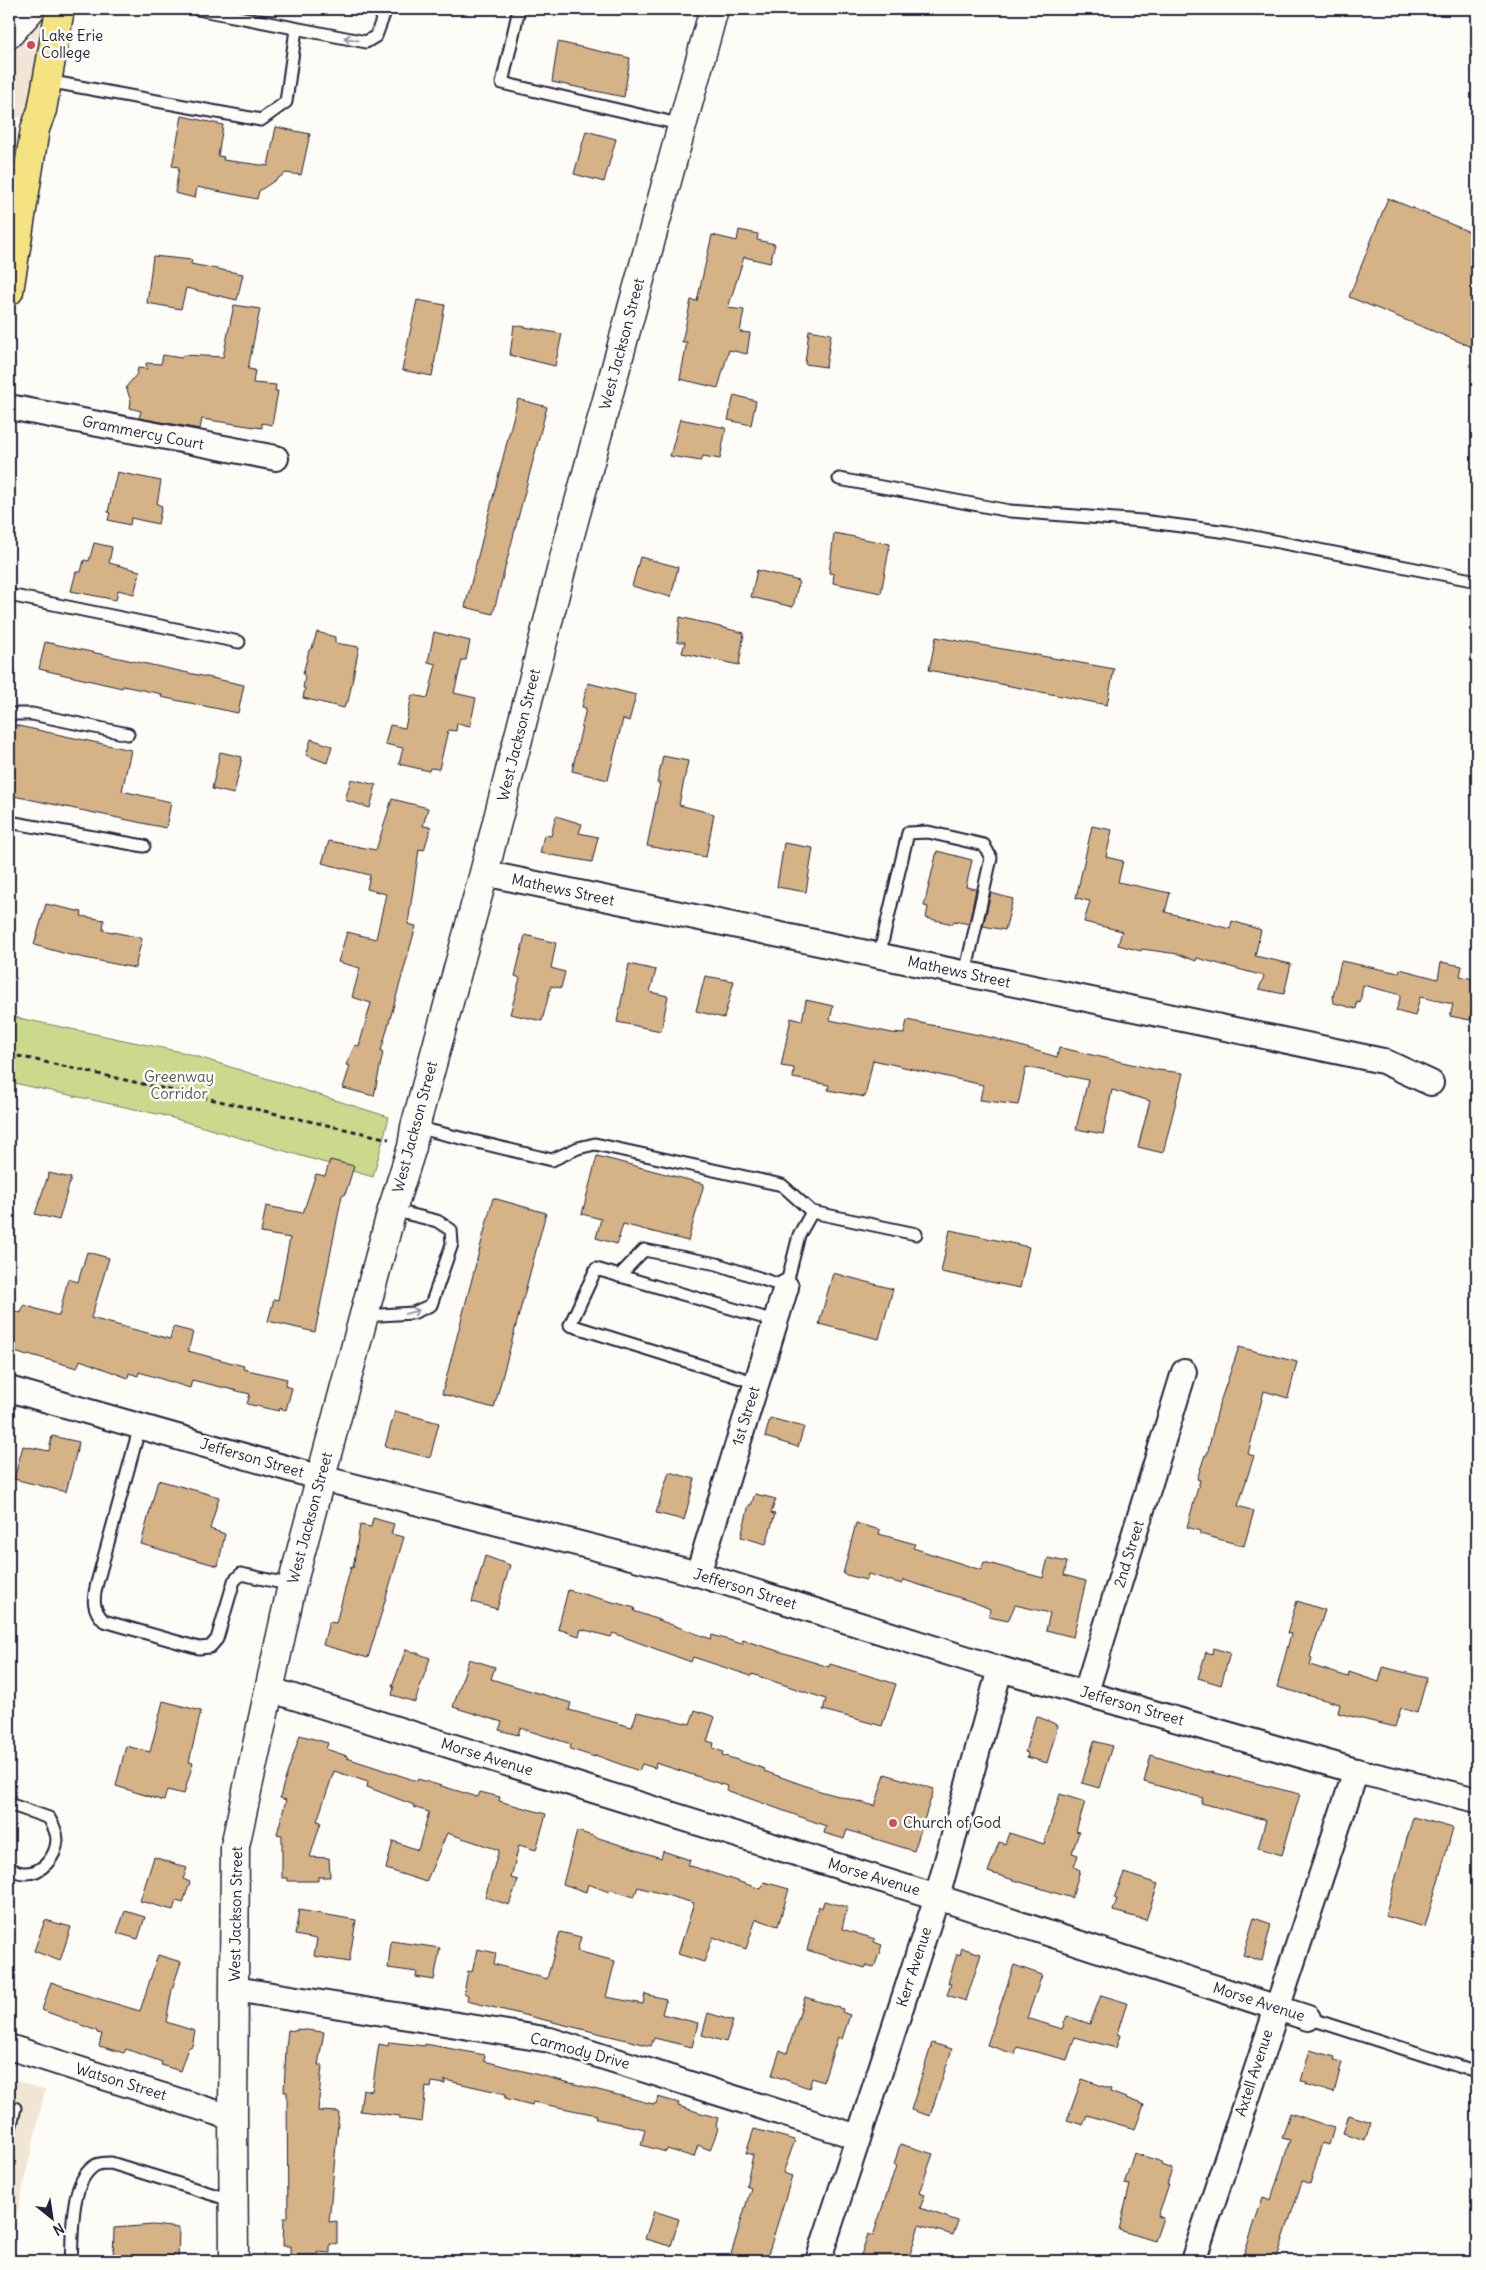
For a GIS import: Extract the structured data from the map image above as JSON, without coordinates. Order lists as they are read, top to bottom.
{
  "streets": {
    "street": [
      "West Jackson Street",
      "Grammercy Court",
      "Mathews Street",
      "1st Street",
      "Jefferson Street",
      "2nd Street",
      "Morse Avenue",
      "Kerr Avenue",
      "Carmody Drive",
      "Axtell Avenue",
      "Watson Street"
    ]
  },
  "crossings": [
    ["West Jackson Street", "Mathews Street"],
    ["West Jackson Street", "Jefferson Street"],
    ["West Jackson Street", "Morse Avenue"],
    ["West Jackson Street", "Carmody Drive"],
    ["West Jackson Street", "Watson Street"],
    ["1st Street", "Jefferson Street"],
    ["Jefferson Street", "2nd Street"],
    ["Jefferson Street", "Kerr Avenue"],
    ["Jefferson Street", "Axtell Avenue"],
    ["Morse Avenue", "Kerr Avenue"],
    ["Morse Avenue", "Axtell Avenue"],
    ["Kerr Avenue", "Carmody Drive"]
  ],
  "parks": ["Greenway Corridor"],
  "places": ["Lake Erie College", "Church of God"],
  "north": "bottom right"
}
